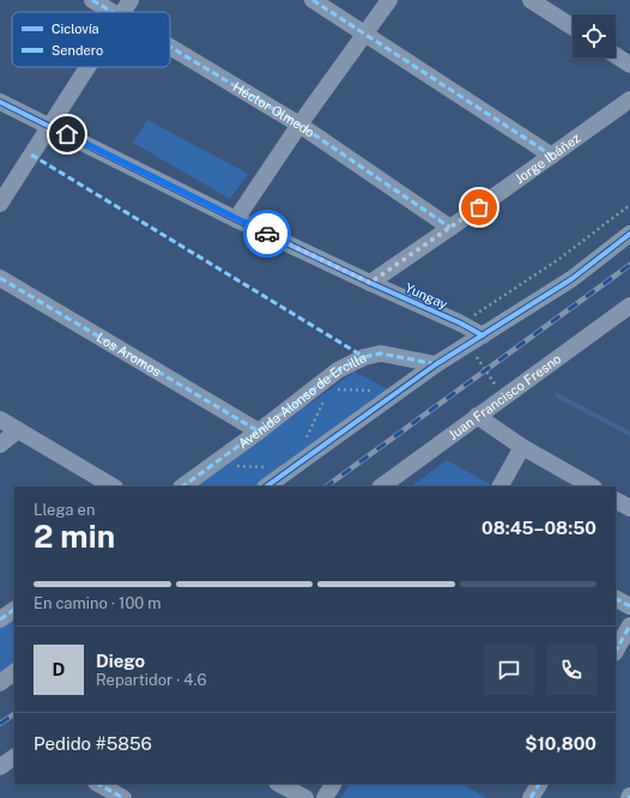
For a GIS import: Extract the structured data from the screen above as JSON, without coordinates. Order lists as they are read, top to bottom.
{
  "streets": {
    "street": [
      "Héctor Olmedo",
      "Jorge Ibáñez",
      "Yungay",
      "Los Aromos",
      "Juan Francisco Fresno",
      "Avenida Alonso de Ercilla"
    ]
  },
  "crossings": [
    ["Héctor Olmedo", "Jorge Ibáñez"],
    ["Jorge Ibáñez", "Yungay"],
    ["Los Aromos", "Avenida Alonso de Ercilla"]
  ],
  "legend": ["Ciclovía", "Sendero"],
  "page": {
    "heading": ["2 min", "Llega en", "08:45–08:50"],
    "panel": [
      "Diego",
      "Repartidor · 4.6",
      "Pedido #5856",
      "$10,800"
    ],
    "bar": "En camino · 100 m",
    "round": "D"
  }
}
